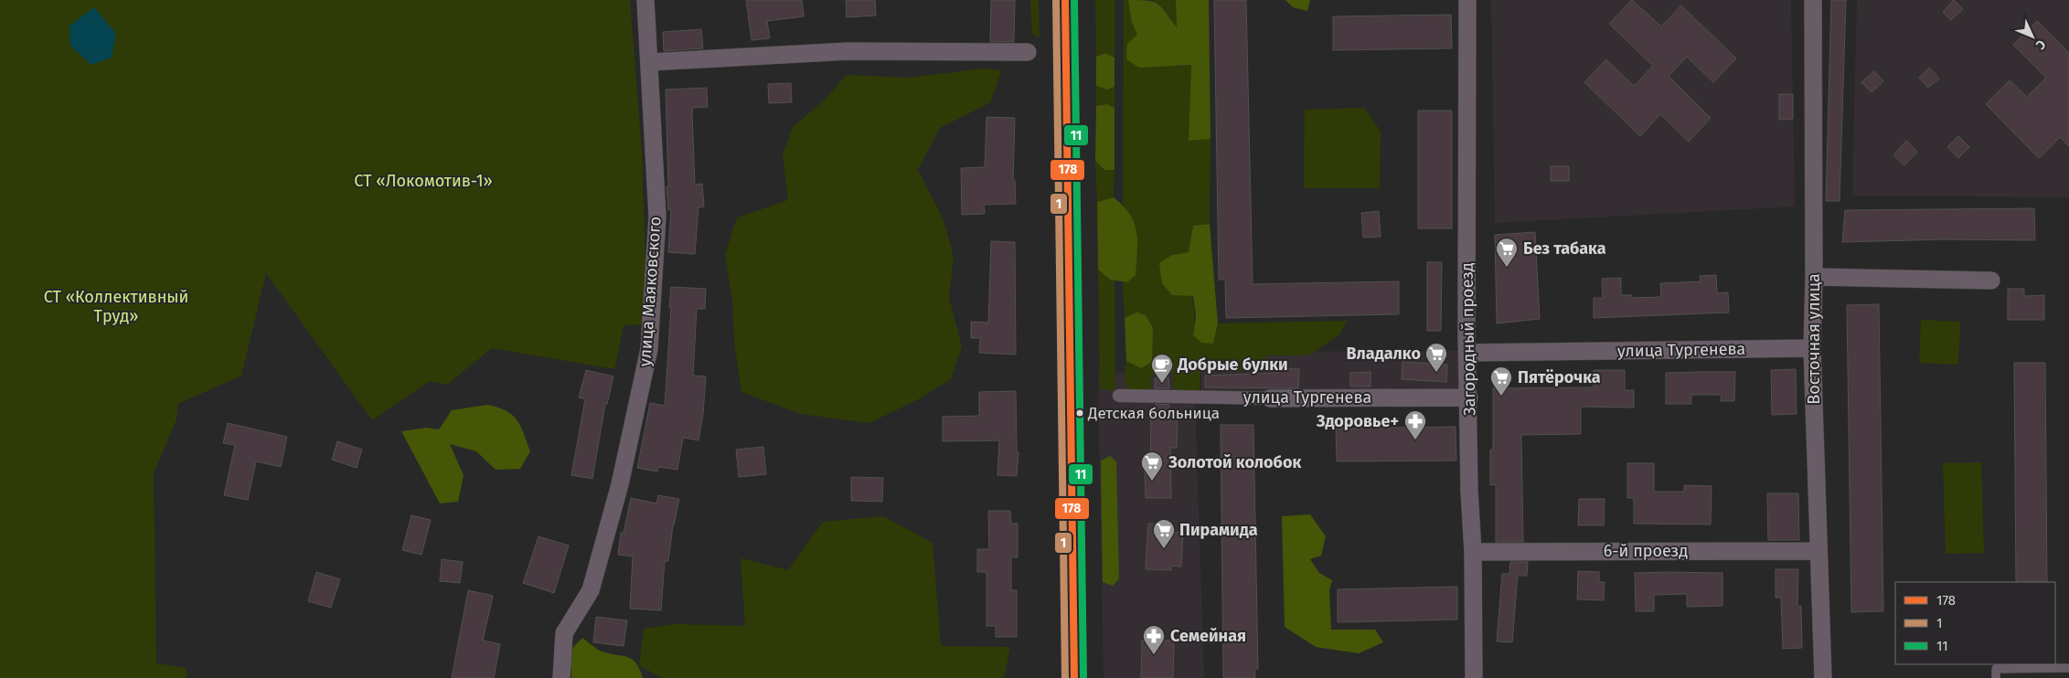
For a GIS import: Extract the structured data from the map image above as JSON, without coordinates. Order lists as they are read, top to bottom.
{
  "streets": {
    "street": [
      "улица Маяковского",
      "Загородный проезд",
      "Восточная улица",
      "улица Тургенева",
      "6-й проезд"
    ]
  },
  "crossings": [
    ["Загородный проезд", "улица Тургенева"],
    ["Загородный проезд", "6-й проезд"],
    ["Восточная улица", "улица Тургенева"],
    ["Восточная улица", "6-й проезд"]
  ],
  "parks": ["СТ «Локомотив-1»", "СТ «Коллективный Труд»"],
  "places": {
    "supermarket": [
      "Без табака",
      "Владалко",
      "Пятёрочка",
      "Золотой колобок",
      "Пирамида"
    ],
    "cafe": ["Добрые булки"],
    "other": ["Детская больница"],
    "pharmacy": ["Здоровье+", "Семейная"]
  },
  "lines": ["transit line 178", "transit line 1", "transit line 11"],
  "legend": ["178", "1", "11"],
  "north": "bottom right"
}
